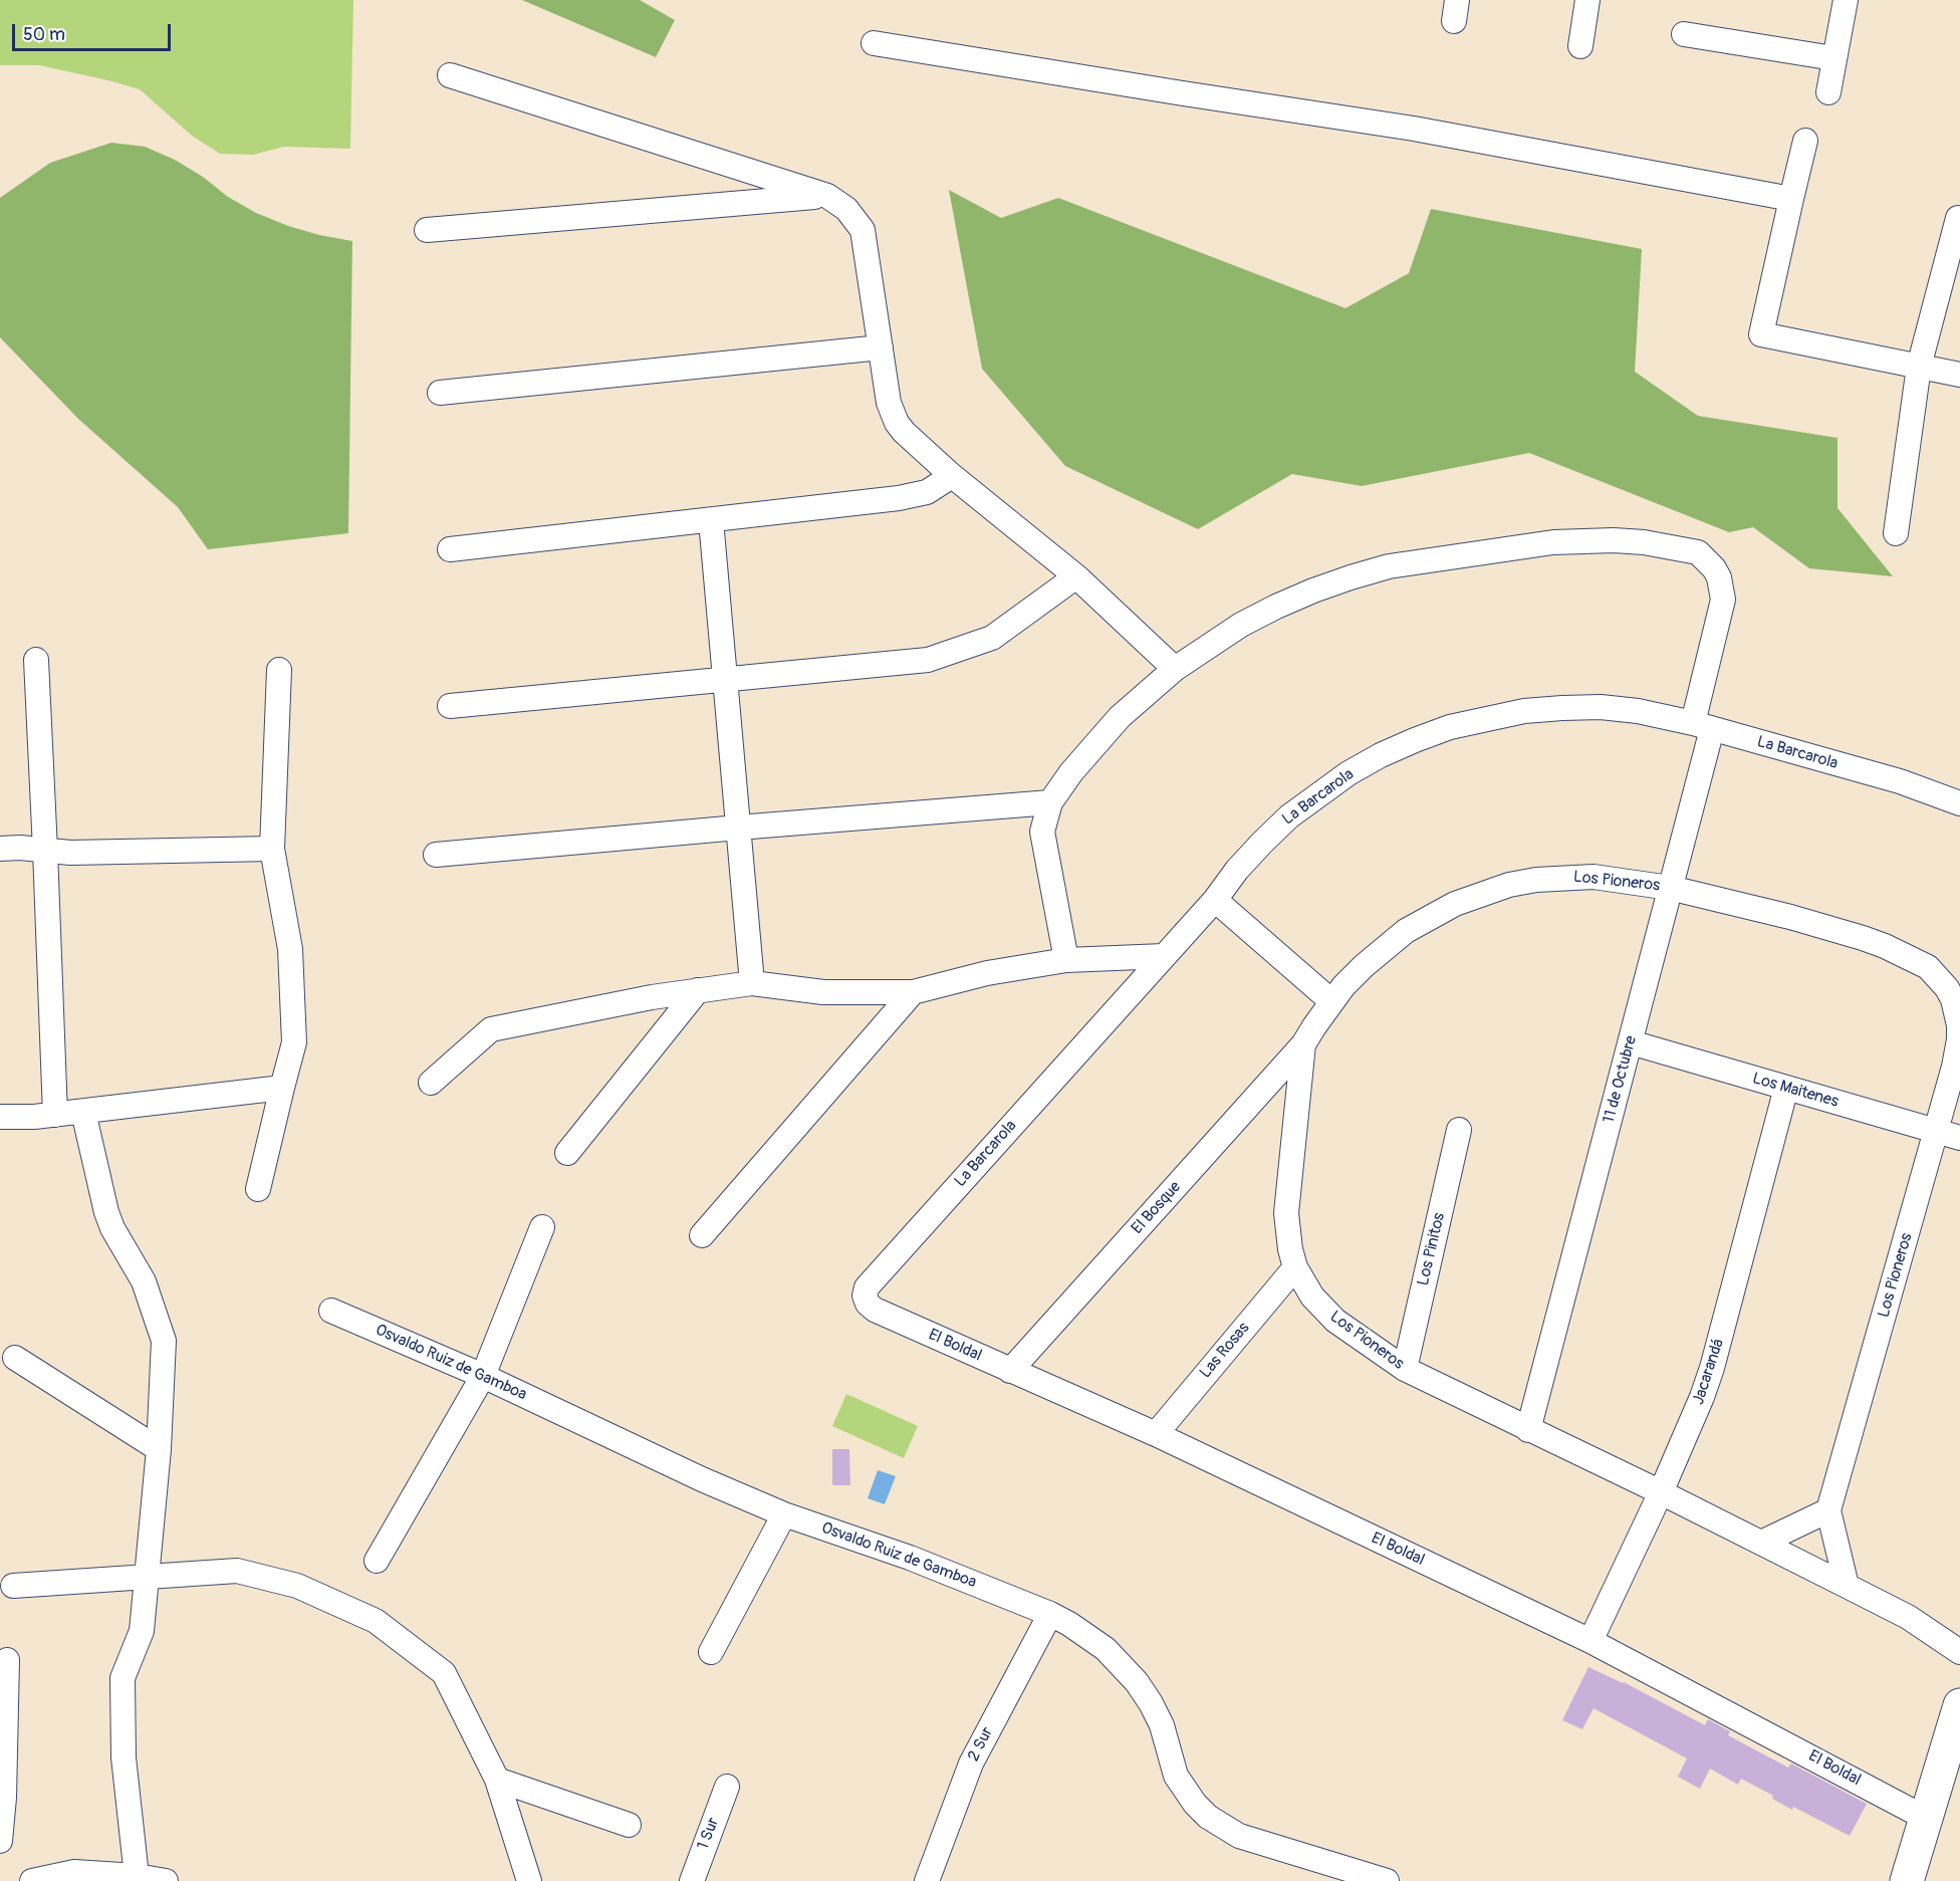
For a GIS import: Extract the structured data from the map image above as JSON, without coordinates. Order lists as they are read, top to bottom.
{
  "streets": {
    "street": [
      "La Barcarola",
      "Los Pioneros",
      "11 de Octubre",
      "Los Maitenes",
      "El Bosque",
      "Los Pinitos",
      "El Boldal",
      "Las Rosas",
      "Osvaldo Ruiz de Gamboa",
      "Jacarandá",
      "2 Sur",
      "1 Sur"
    ]
  },
  "crossings": [
    ["La Barcarola", "11 de Octubre"],
    ["La Barcarola", "El Boldal"],
    ["Los Pioneros", "11 de Octubre"],
    ["Los Pioneros", "Los Maitenes"],
    ["Los Pioneros", "El Bosque"],
    ["Los Pioneros", "Los Pinitos"],
    ["Los Pioneros", "Las Rosas"],
    ["Los Pioneros", "Jacarandá"],
    ["11 de Octubre", "Los Maitenes"],
    ["Los Maitenes", "Jacarandá"],
    ["El Bosque", "El Boldal"],
    ["El Boldal", "Las Rosas"],
    ["El Boldal", "Jacarandá"],
    ["Osvaldo Ruiz de Gamboa", "2 Sur"]
  ],
  "scale_bar": "50 m"
}
